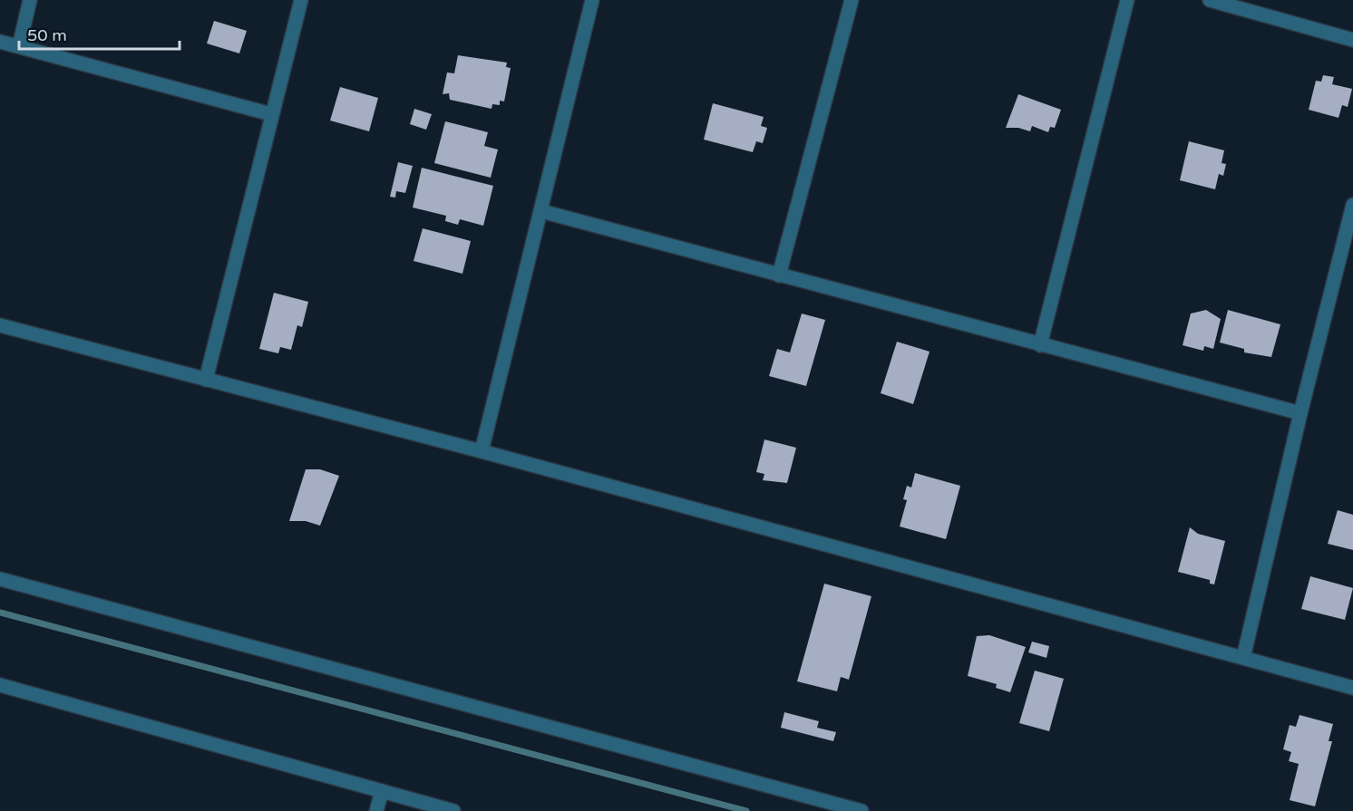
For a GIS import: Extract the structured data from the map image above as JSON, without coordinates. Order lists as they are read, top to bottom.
{
  "scale_bar": "50 m"
}
